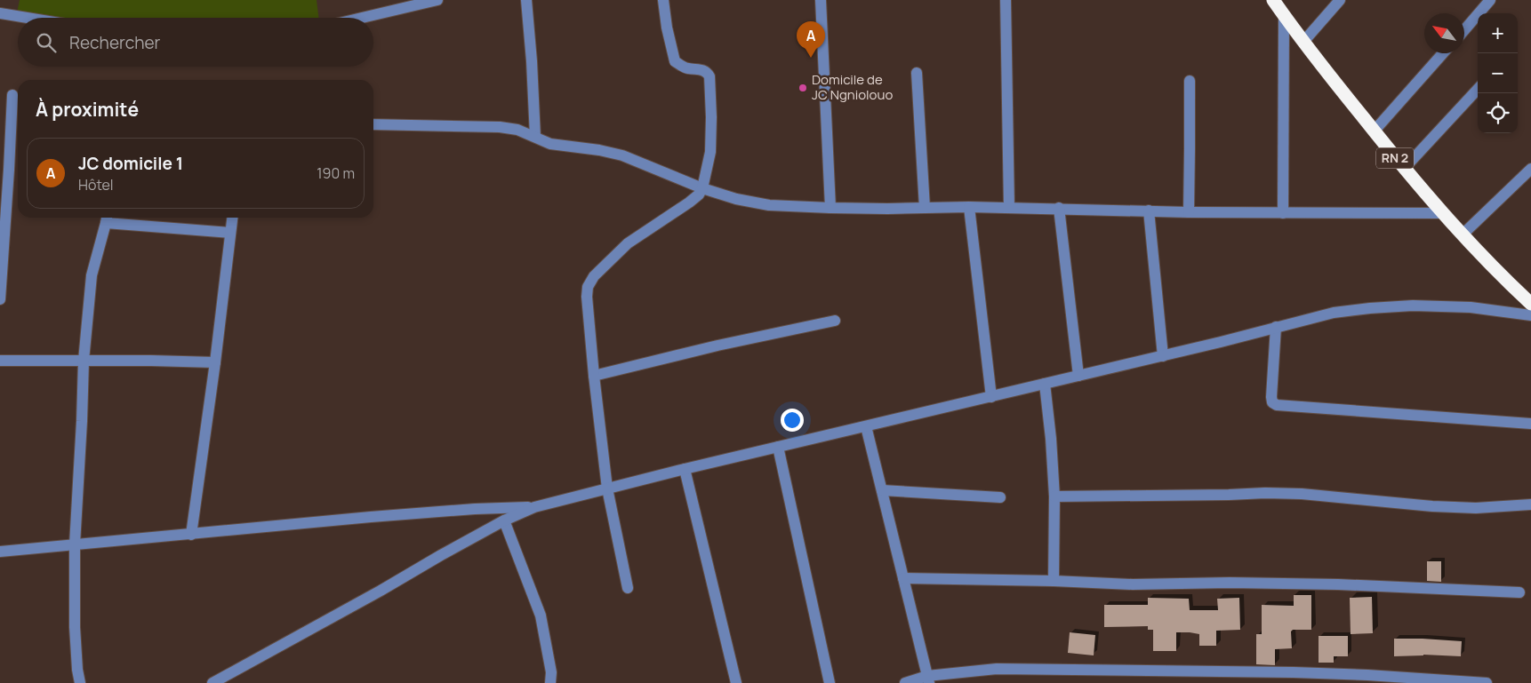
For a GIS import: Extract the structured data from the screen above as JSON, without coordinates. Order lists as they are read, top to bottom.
{
  "streets": {
    "highway": ["RN 2"]
  },
  "places": ["Domicile de JC Ngniolouo"],
  "north": "top left",
  "page": {
    "map_buttons": ["+", "−"],
    "search": "Rechercher",
    "pins": "A",
    "heading": "À proximité",
    "list": [
      {
        "mark": "A",
        "name": "JC domicile 1",
        "note": "Hôtel",
        "value": "190 m"
      }
    ]
  }
}
